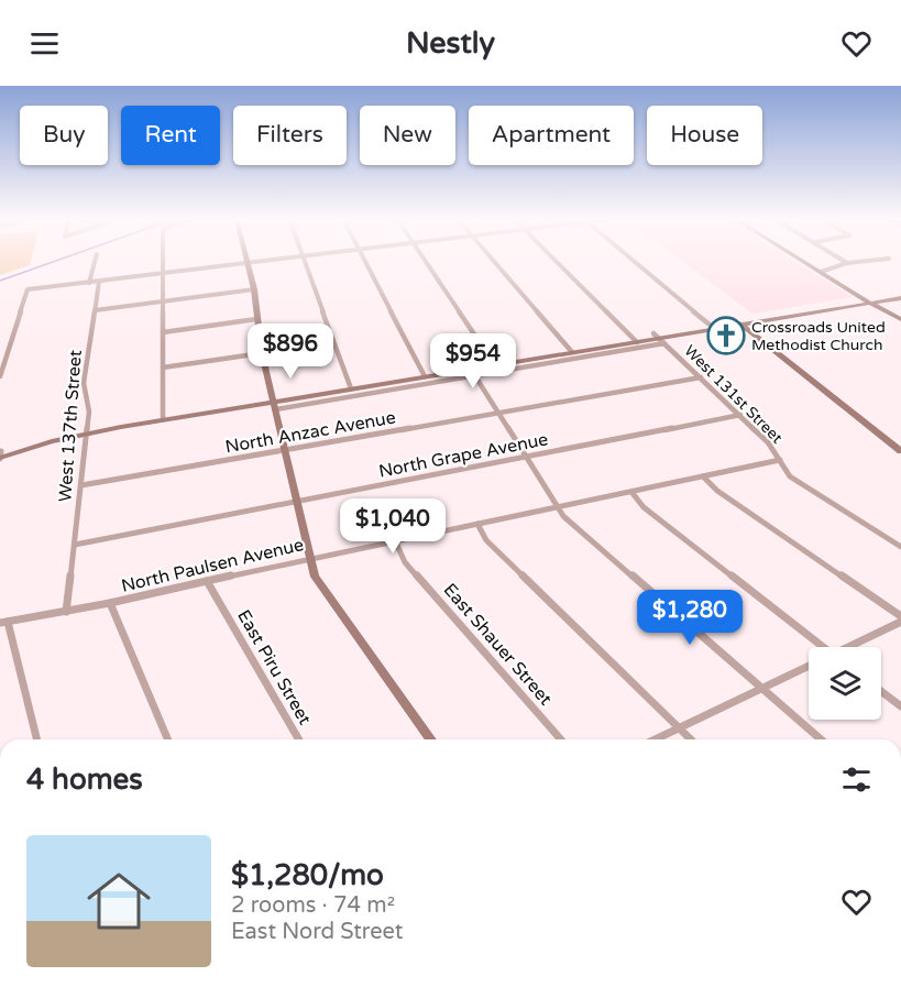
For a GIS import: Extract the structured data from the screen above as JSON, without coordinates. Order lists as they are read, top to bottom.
{
  "streets": {
    "street": [
      "West 131st Street",
      "West 137th Street",
      "North Anzac Avenue",
      "North Grape Avenue",
      "North Paulsen Avenue",
      "East Shauer Street",
      "East Piru Street"
    ]
  },
  "crossings": [
    ["West 131st Street", "North Anzac Avenue"],
    ["West 131st Street", "North Grape Avenue"],
    ["West 131st Street", "North Paulsen Avenue"],
    ["West 137th Street", "North Anzac Avenue"],
    ["West 137th Street", "North Grape Avenue"],
    ["West 137th Street", "North Paulsen Avenue"],
    ["North Paulsen Avenue", "East Shauer Street"],
    ["North Paulsen Avenue", "East Piru Street"]
  ],
  "places": {
    "church": ["Crossroads United Methodist Church"]
  },
  "page": {
    "header": "Nestly",
    "chip": [
      "Buy",
      "Rent",
      "Filters",
      "New",
      "Apartment",
      "House"
    ],
    "price": [
      "$896",
      "$954",
      "$1,040",
      "$1,280"
    ],
    "heading": "4 homes",
    "list": [
      {
        "name": "$1,280/mo",
        "note": "2 rooms · 74 m² · East Nord Street"
      }
    ]
  }
}
